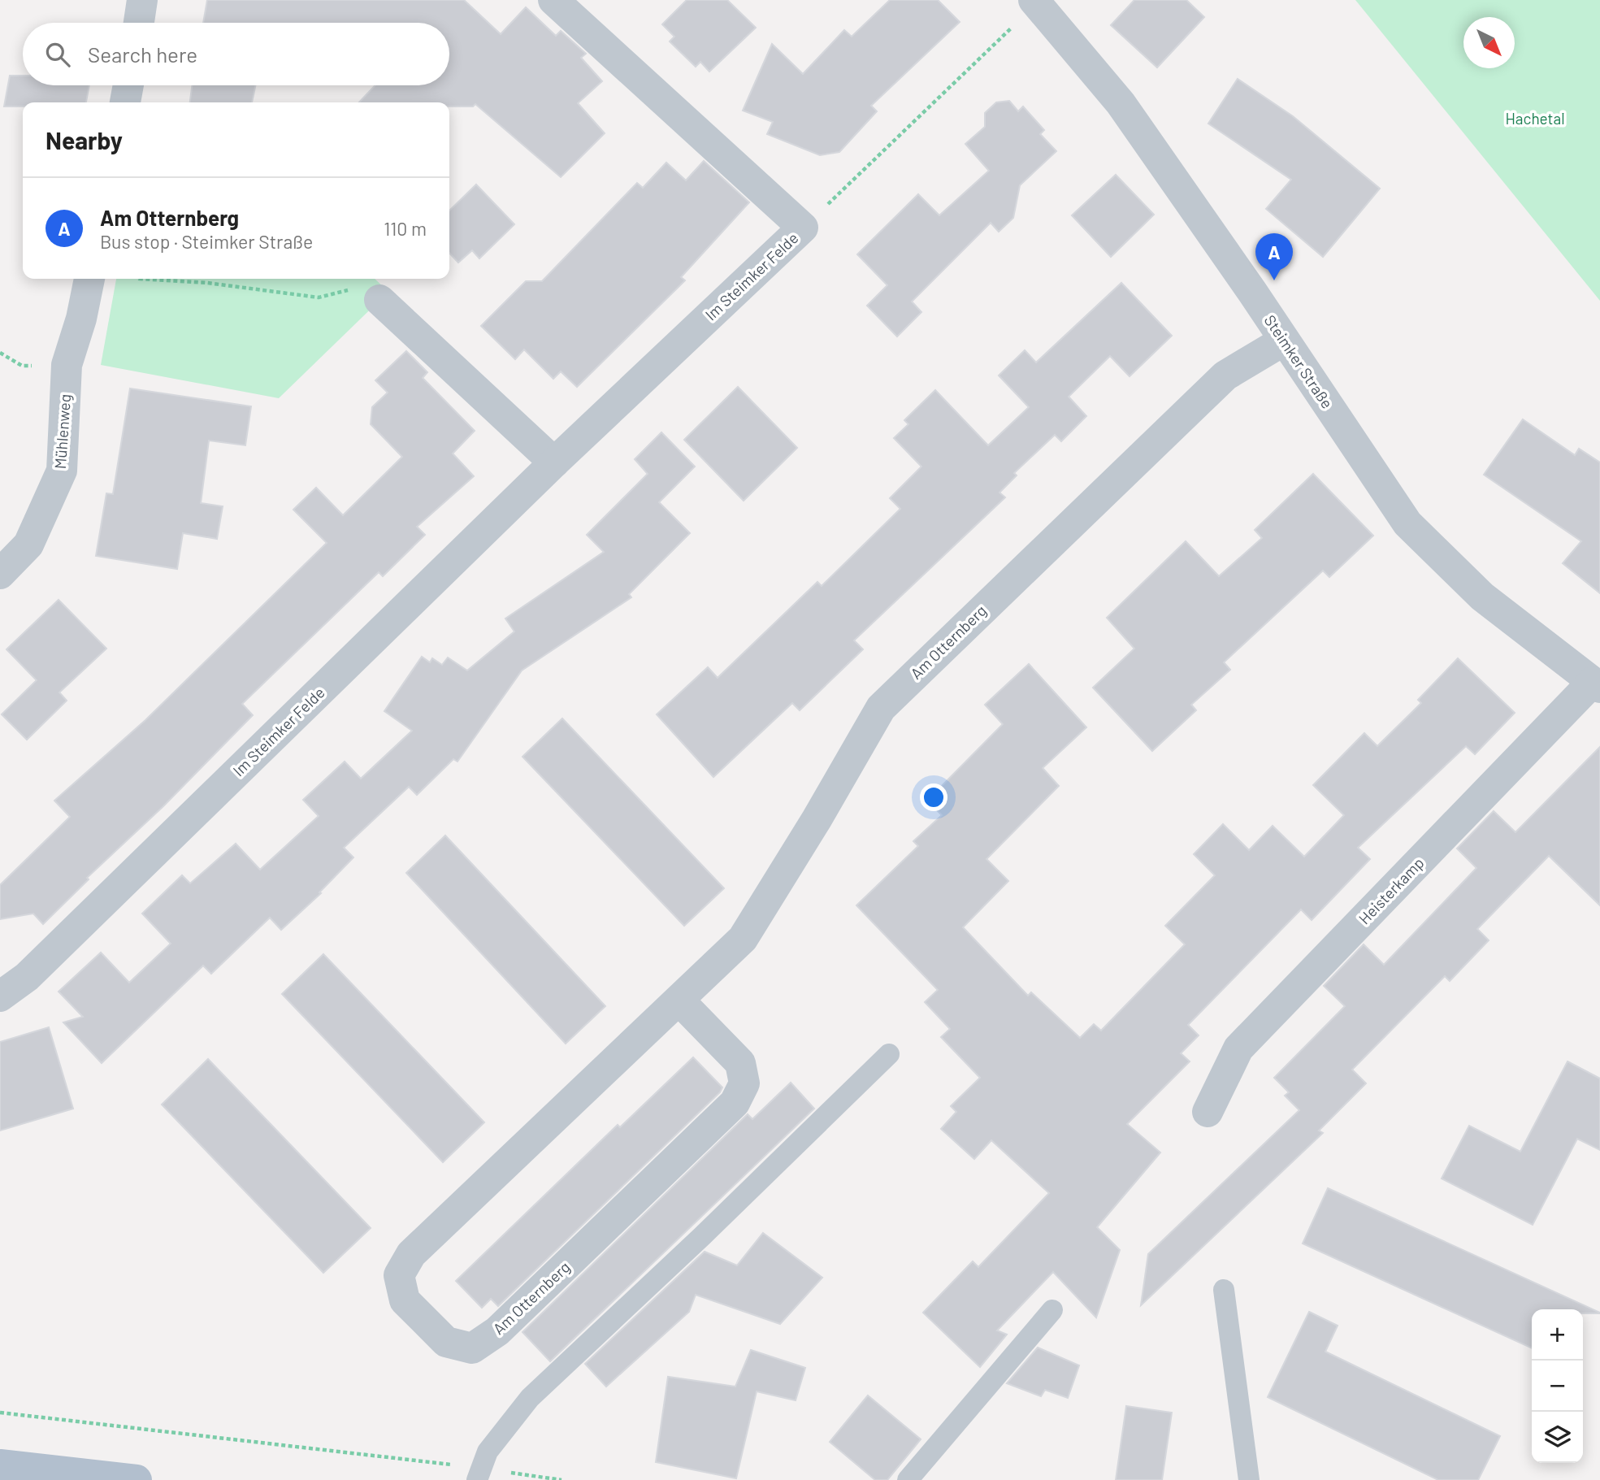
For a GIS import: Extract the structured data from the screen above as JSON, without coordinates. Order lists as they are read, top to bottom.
{
  "streets": {
    "street": [
      "Im Steimker Felde",
      "Steimker Straße",
      "Mühlenweg",
      "Am Otternberg",
      "Heisterkamp"
    ]
  },
  "crossings": [
    ["Steimker Straße", "Am Otternberg"],
    ["Steimker Straße", "Heisterkamp"]
  ],
  "parks": ["Hachetal"],
  "north": "bottom right",
  "page": {
    "search": "Search here",
    "heading": "Nearby",
    "list": [
      {
        "mark": "A",
        "name": "Am Otternberg",
        "note": "Bus stop · Steimker Straße",
        "value": "110 m"
      }
    ],
    "pins": "A",
    "map_buttons": ["+", "−"]
  }
}
